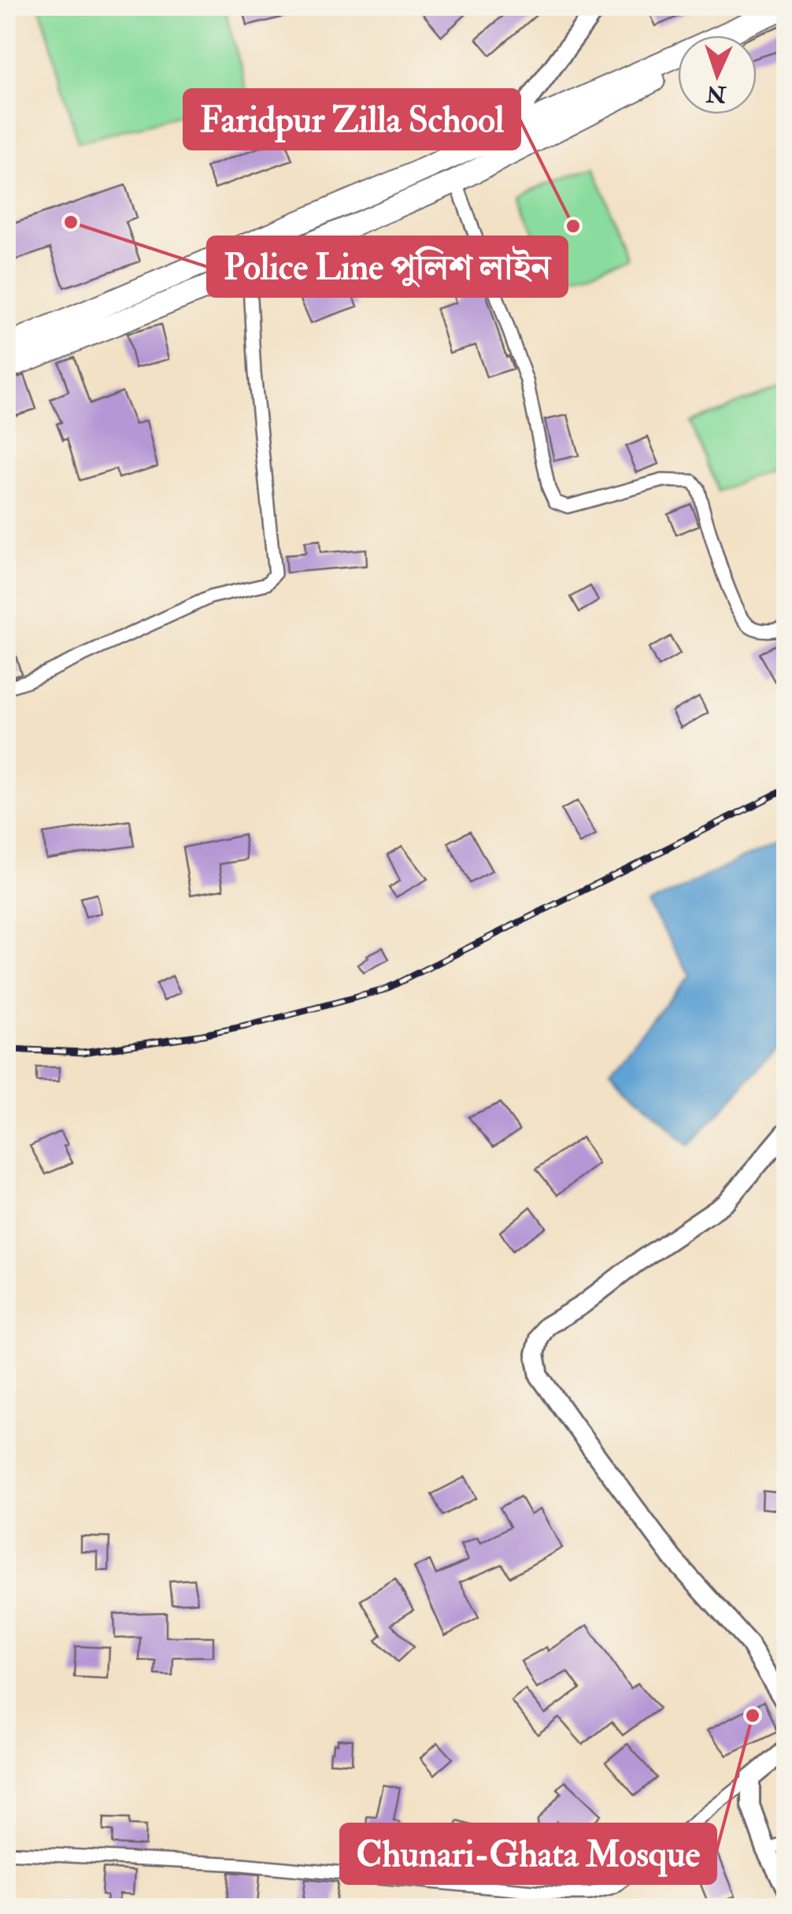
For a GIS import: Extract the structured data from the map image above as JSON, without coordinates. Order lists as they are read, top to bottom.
{
  "places": ["Police Line পুলিশ লাইন", "Faridpur Zilla School", "Chunari-Ghata Mosque"],
  "north": "bottom"
}
